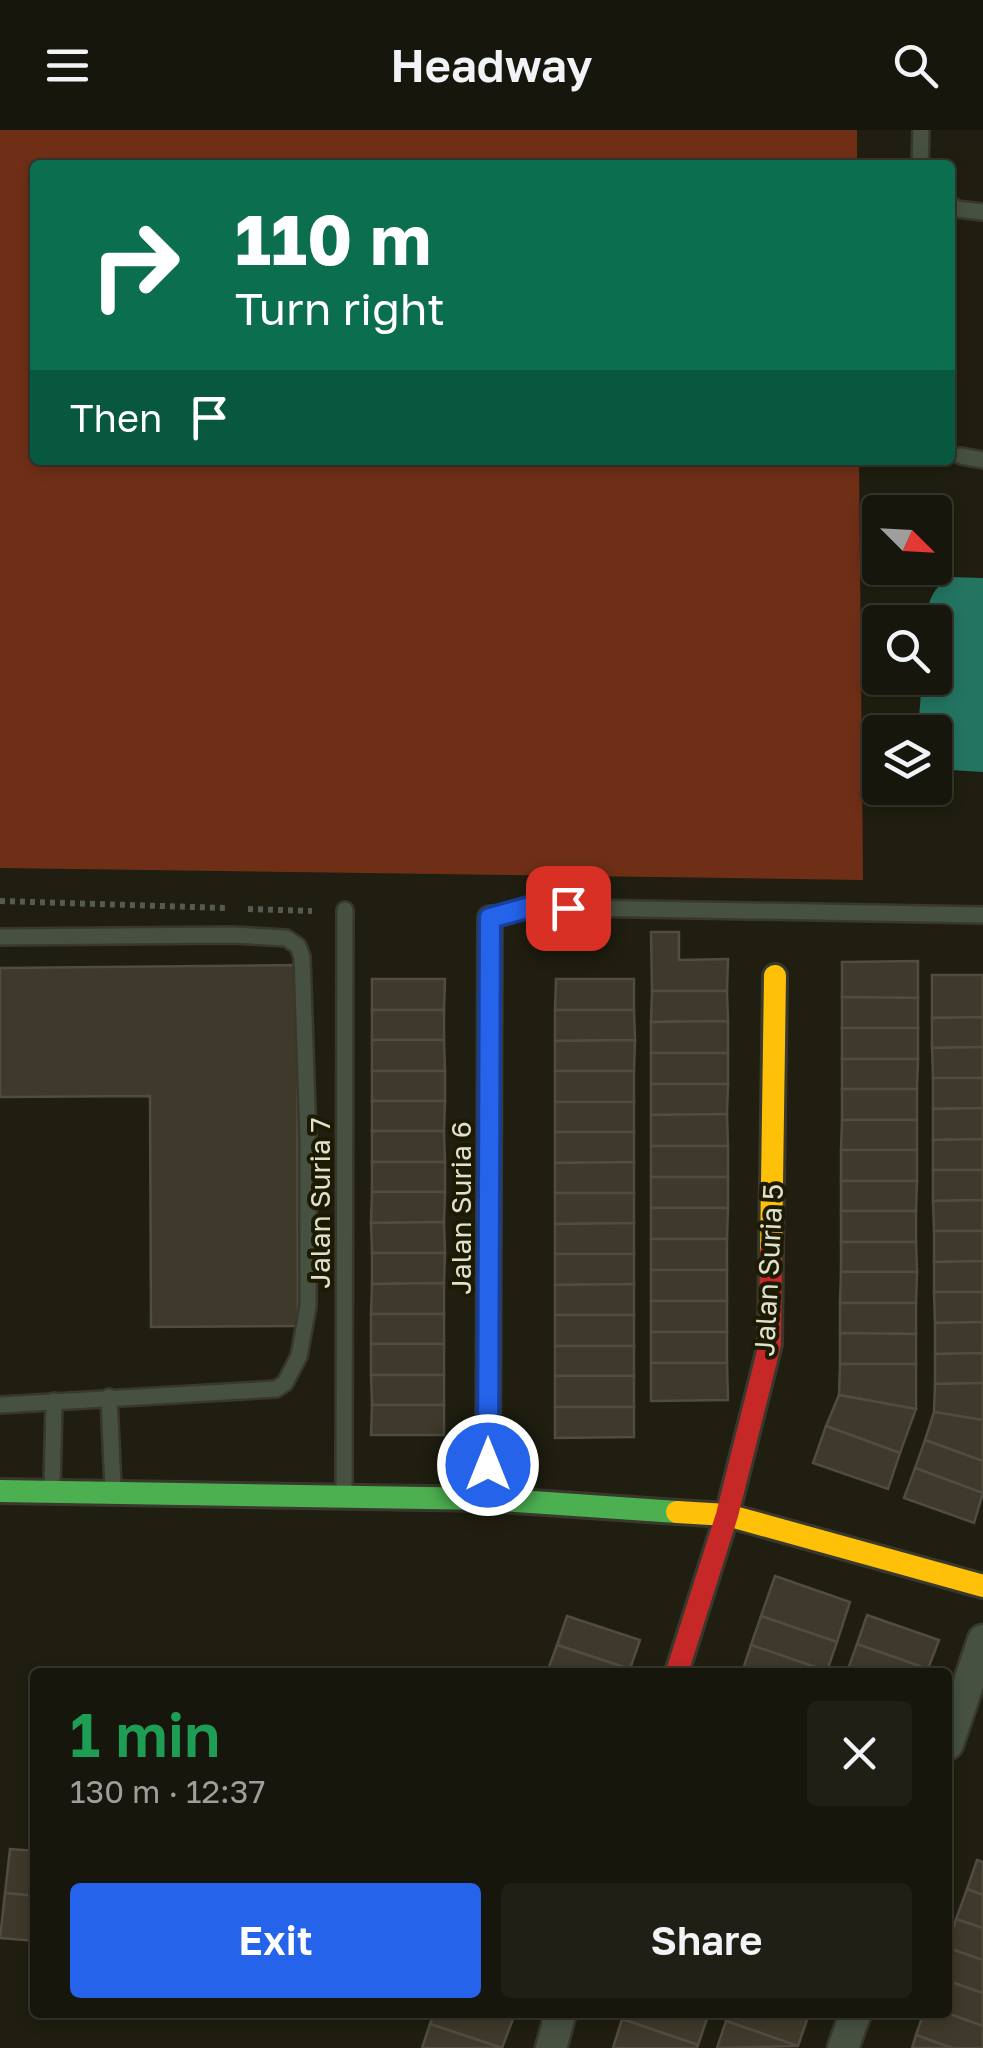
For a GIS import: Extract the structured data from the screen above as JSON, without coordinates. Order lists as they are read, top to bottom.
{
  "streets": {
    "street": ["Jalan Suria 6", "Jalan Suria 5"],
    "lane": ["Jalan Suria 7"]
  },
  "north": "bottom right",
  "page": {
    "header": "Headway",
    "turn": ["110 m", "Turn right"],
    "then": "Then",
    "heading": ["1 min", "130 m · 12:37"],
    "buttons": ["Exit", "Share"]
  }
}
